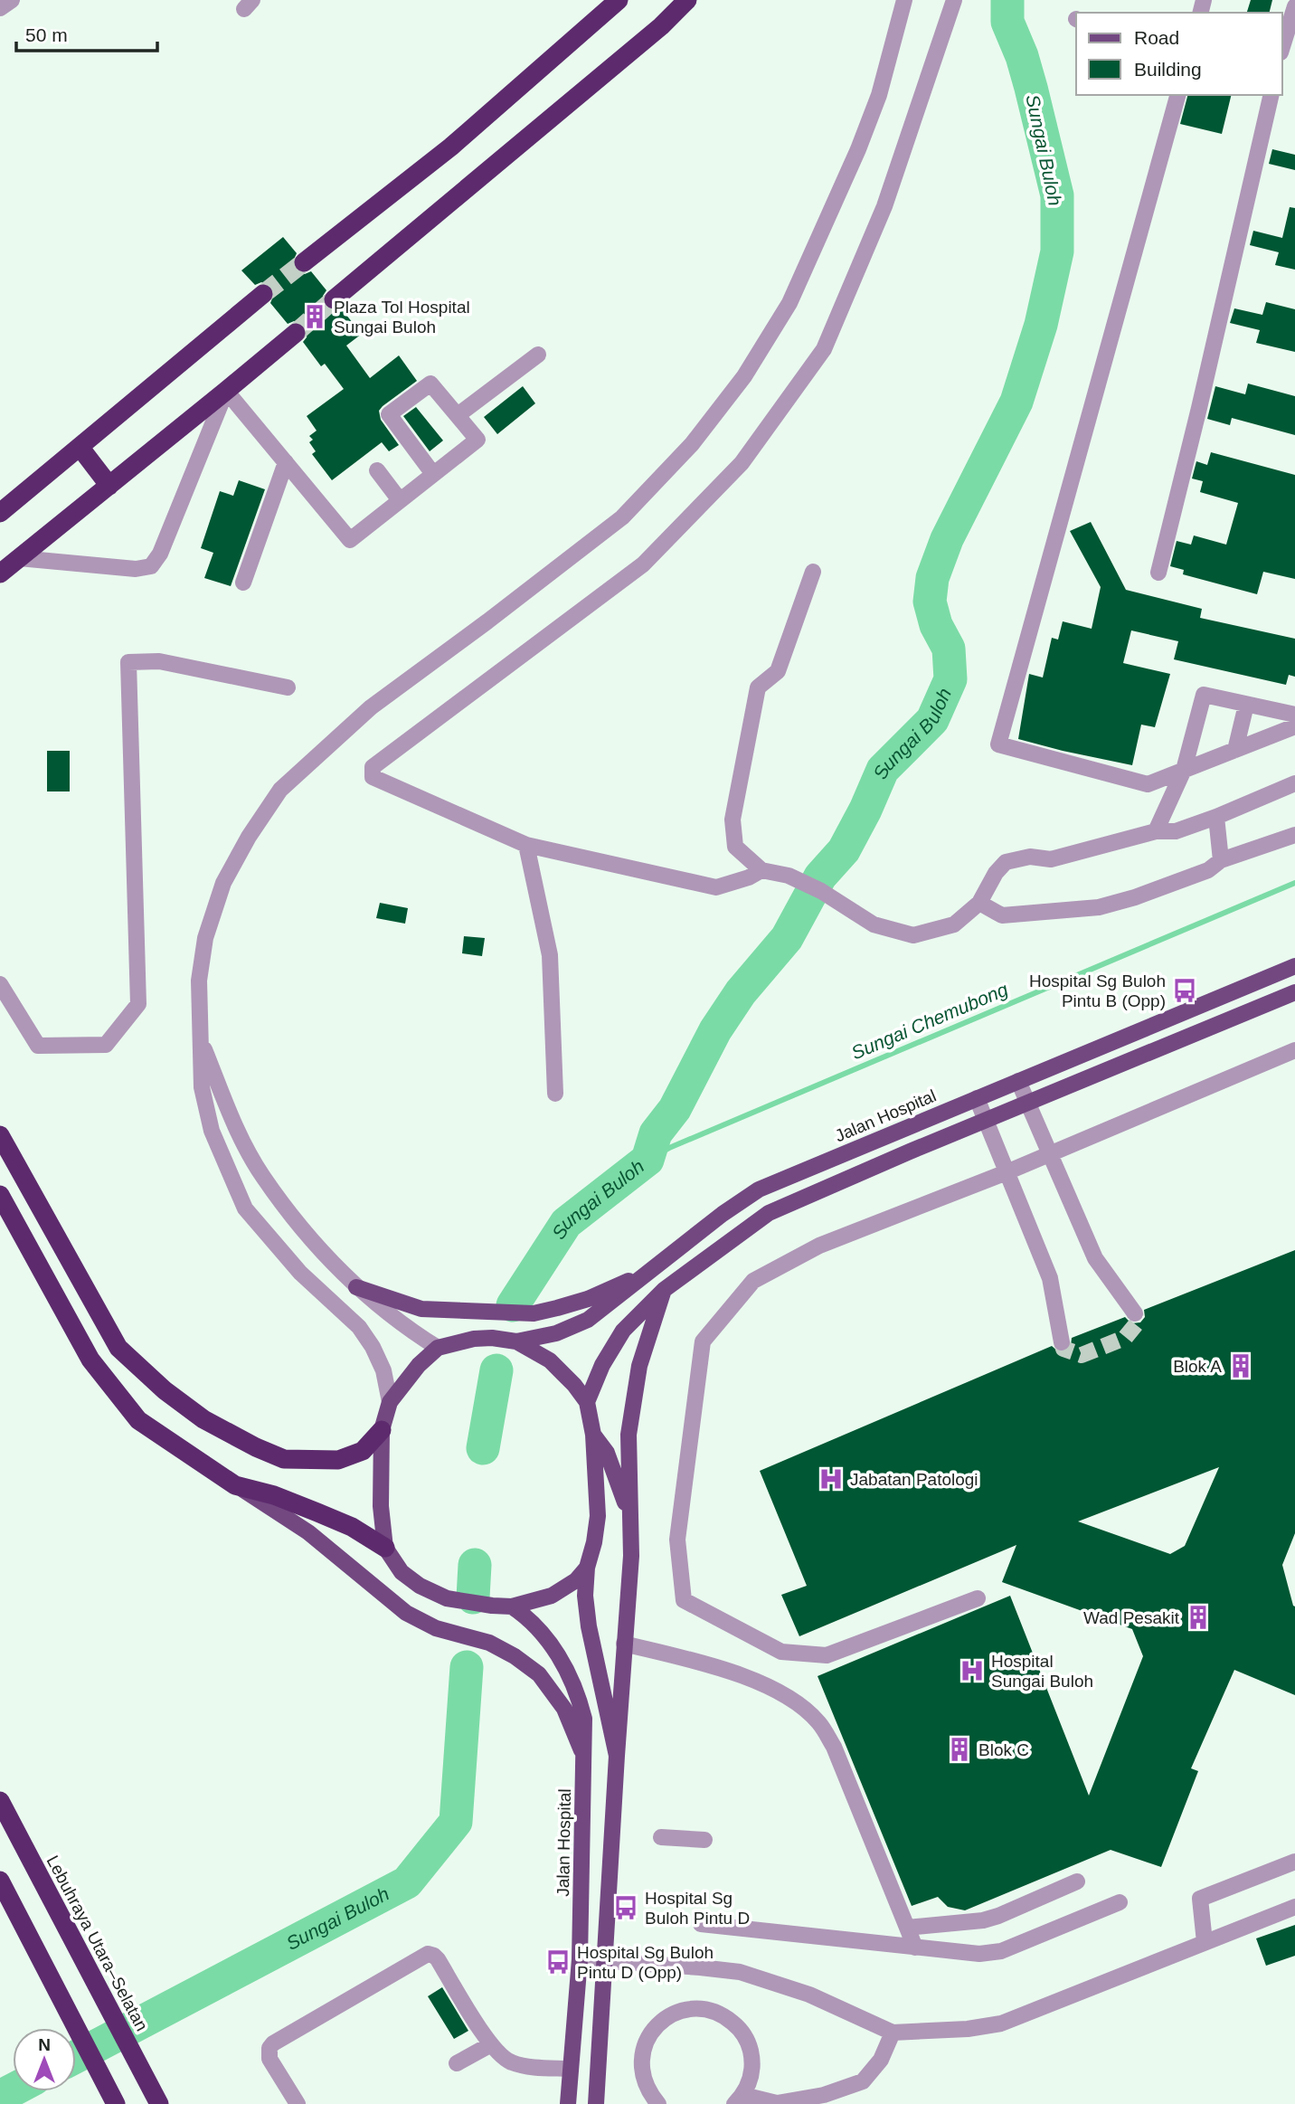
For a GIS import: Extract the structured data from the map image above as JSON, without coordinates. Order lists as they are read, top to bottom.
{
  "streets": {
    "highway": ["Lebuhraya Utara–Selatan"],
    "main road": ["Jalan Hospital"]
  },
  "water": ["Sungai Buloh", "Sungai Chemubong"],
  "places": {
    "building": [
      "Plaza Tol Hospital Sungai Buloh",
      "Blok A",
      "Wad Pesakit",
      "Blok C"
    ],
    "bus stop": ["Hospital Sg Buloh Pintu B (Opp)", "Hospital Sg Buloh Pintu D", "Hospital Sg Buloh Pintu D (Opp)"],
    "hospital": ["Jabatan Patologi", "Hospital Sungai Buloh"]
  },
  "legend": ["Road", "Building"],
  "scale_bar": "50 m",
  "north": "top"
}
